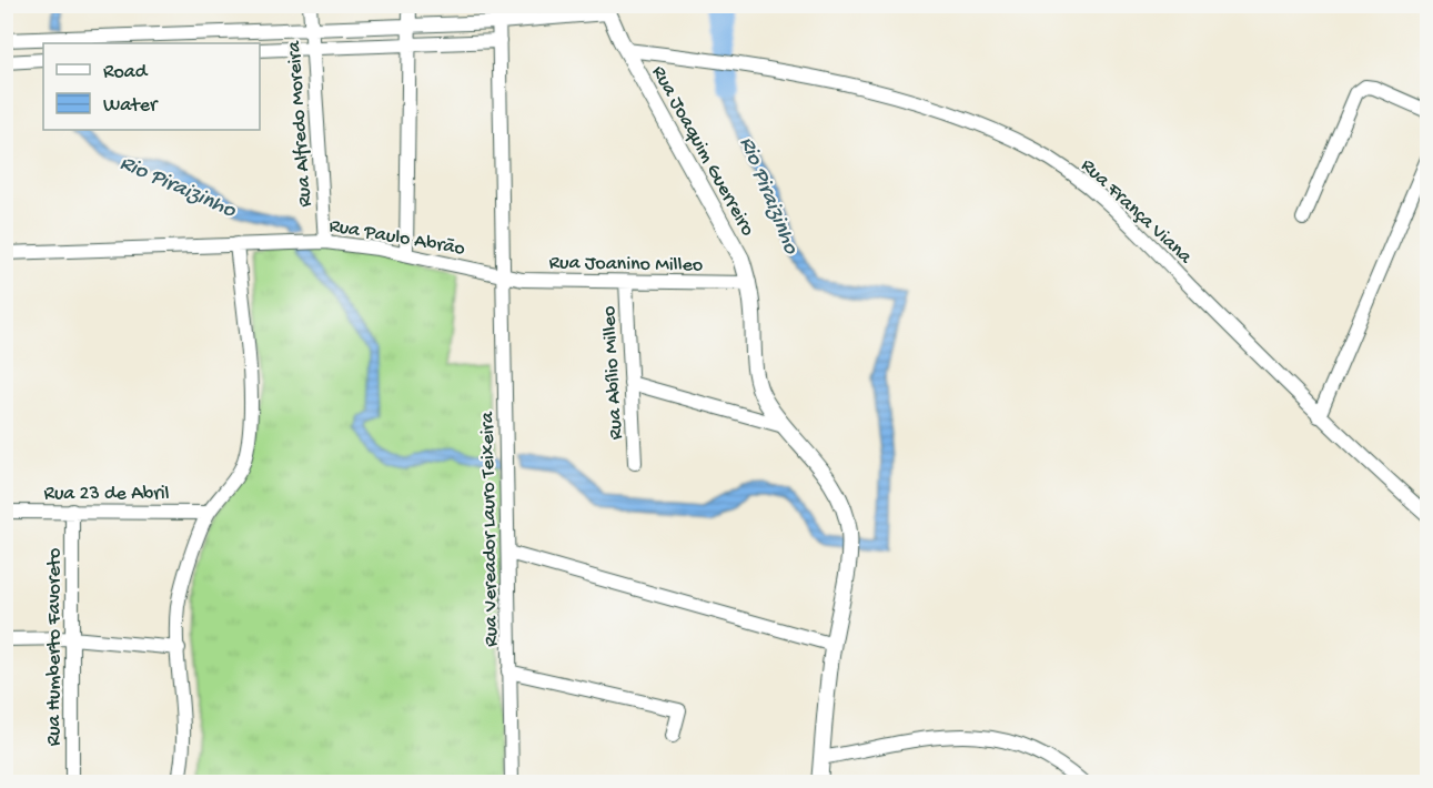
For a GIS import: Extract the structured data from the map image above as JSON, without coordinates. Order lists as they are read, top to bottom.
{
  "streets": {
    "street": [
      "Rua Alfredo Moreira",
      "Rua Joaquim Guerreiro",
      "Rua França Viana",
      "Rua Paulo Abrão",
      "Rua Joanino Milleo",
      "Rua Abílio Milleo",
      "Rua 23 de Abril",
      "Rua Vereador Lauro Teixeira",
      "Rua Humberto Favoreto"
    ]
  },
  "crossings": [
    ["Rua Alfredo Moreira", "Rua Paulo Abrão"],
    ["Rua Joaquim Guerreiro", "Rua França Viana"],
    ["Rua Joaquim Guerreiro", "Rua Joanino Milleo"],
    ["Rua Paulo Abrão", "Rua Joanino Milleo"],
    ["Rua Paulo Abrão", "Rua Vereador Lauro Teixeira"],
    ["Rua Joanino Milleo", "Rua Abílio Milleo"],
    ["Rua Joanino Milleo", "Rua Vereador Lauro Teixeira"],
    ["Rua 23 de Abril", "Rua Humberto Favoreto"]
  ],
  "water": ["Rio Piraizinho"],
  "legend": ["Road", "Water"]
}
